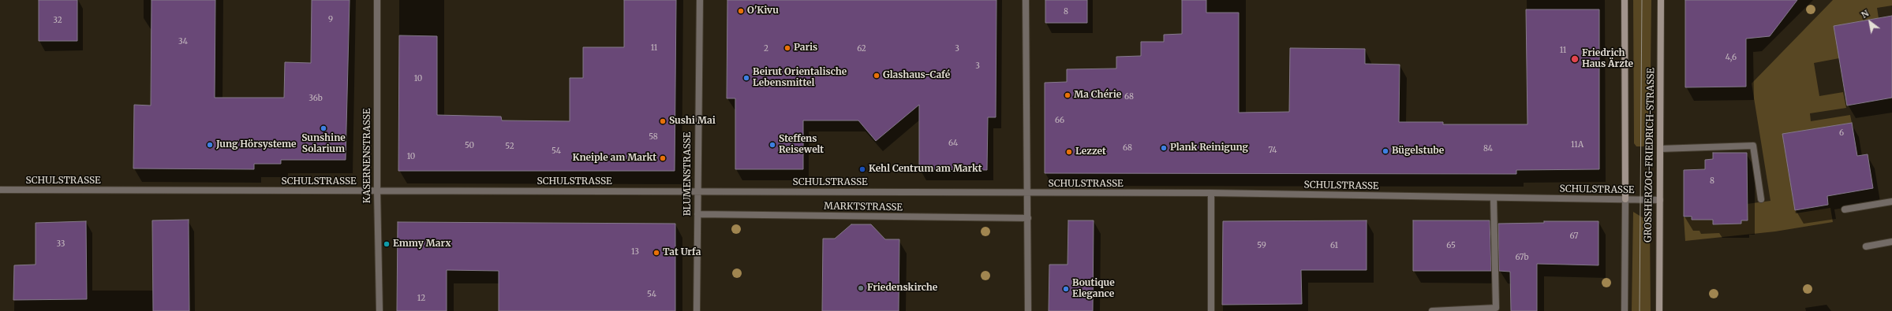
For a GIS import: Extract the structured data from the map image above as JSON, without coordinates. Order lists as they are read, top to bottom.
{
  "streets": {
    "street": [
      "GROSSHERZOG-FRIEDRICH-STRASSE",
      "KASERNENSTRASSE",
      "BLUMENSTRASSE",
      "SCHULSTRASSE",
      "MARKTSTRASSE"
    ]
  },
  "crossings": [
    ["GROSSHERZOG-FRIEDRICH-STRASSE", "SCHULSTRASSE"],
    ["KASERNENSTRASSE", "SCHULSTRASSE"],
    ["BLUMENSTRASSE", "SCHULSTRASSE"],
    ["BLUMENSTRASSE", "MARKTSTRASSE"]
  ],
  "places": [
    "O'Kivu",
    "Paris",
    "Friedrich Haus Ärzte",
    "Glashaus-Café",
    "Beirut Orientalische Lebensmittel",
    "Ma Chérie",
    "Sushi Mai",
    "Sunshine Solarium",
    "Jung Hörsysteme",
    "Steffens Reisewelt",
    "Plank Reinigung",
    "Bügelstube",
    "Lezzet",
    "Kneiple am Markt",
    "Kehl Centrum am Markt",
    "Emmy Marx",
    "Tat Urfa",
    "Friedenskirche",
    "Boutique Elegance"
  ],
  "house_numbers": [
    "8",
    "9",
    "32",
    "34",
    "11",
    "2",
    "62",
    "3",
    "11",
    "4,6",
    "3",
    "10",
    "68",
    "36b",
    "66",
    "6",
    "58",
    "64",
    "11A",
    "50",
    "52",
    "68",
    "84",
    "74",
    "54",
    "10",
    "8",
    "67",
    "33",
    "59",
    "61",
    "65",
    "13",
    "67b",
    "54",
    "12"
  ],
  "north": "top left"
}
